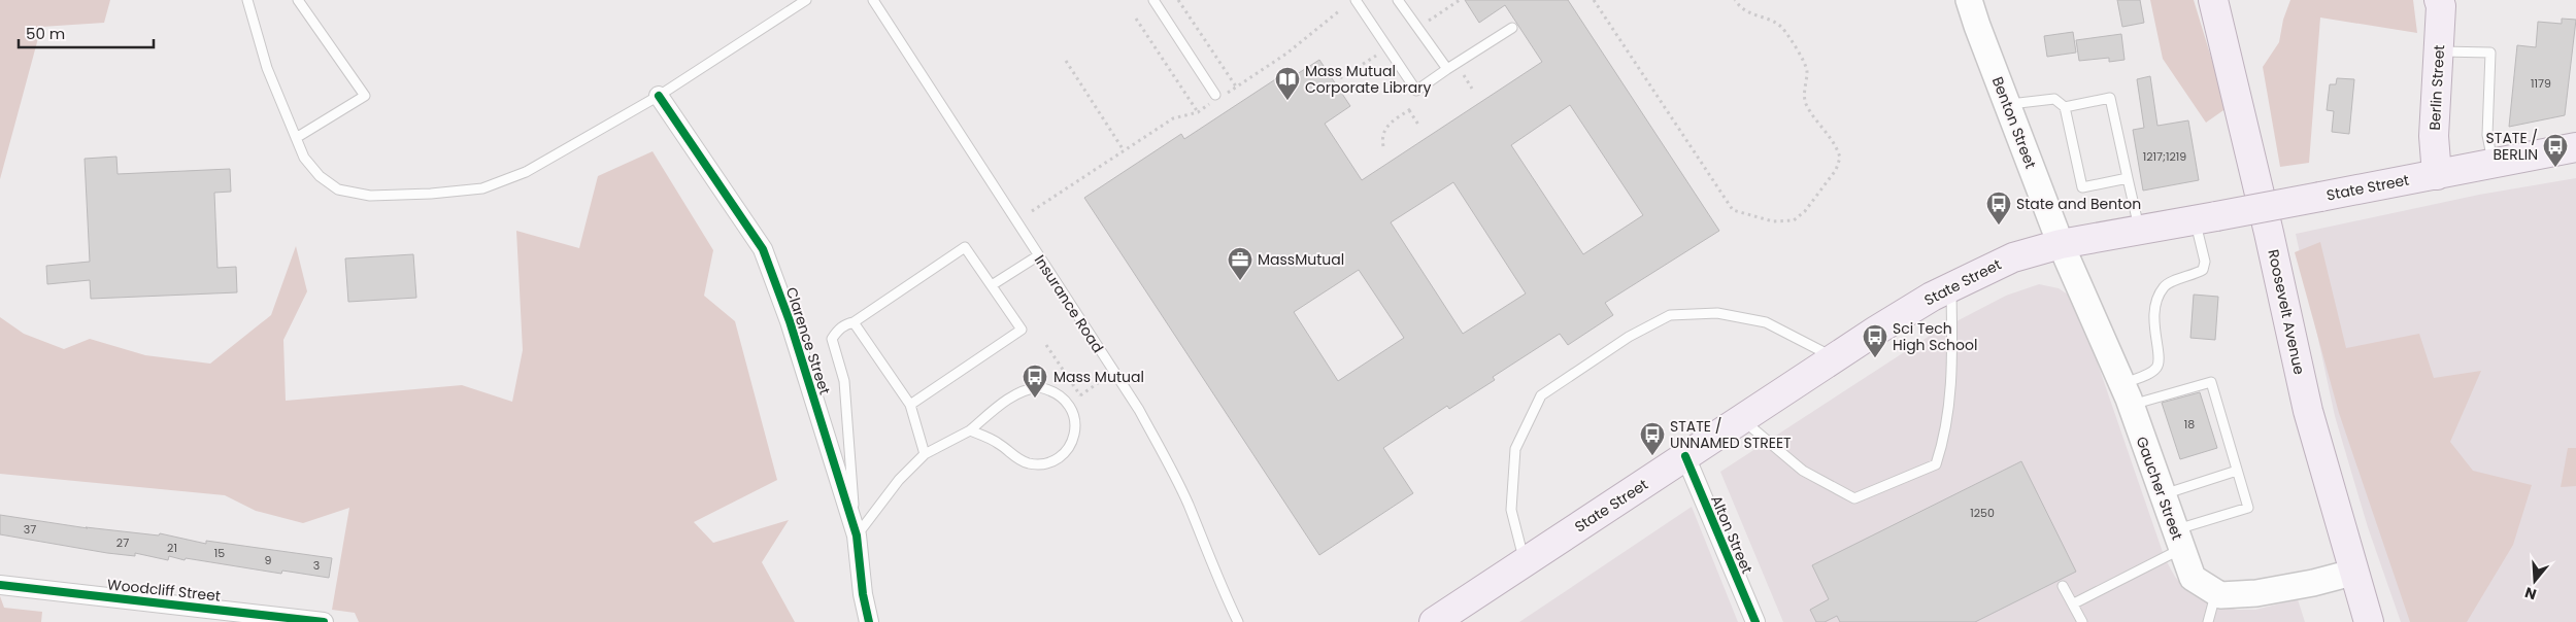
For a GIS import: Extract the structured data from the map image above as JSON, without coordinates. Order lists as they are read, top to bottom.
{
  "streets": {
    "main road": [
      "Berlin Street",
      "Benton Street",
      "State Street",
      "Roosevelt Avenue",
      "Gaucher Street"
    ],
    "street": ["Clarence Street", "Alton Street", "Woodcliff Street"],
    "lane": ["Insurance Road"]
  },
  "crossings": [
    ["Berlin Street", "State Street"],
    ["Benton Street", "State Street"],
    ["Benton Street", "Gaucher Street"],
    ["State Street", "Gaucher Street"],
    ["State Street", "Alton Street"],
    ["Roosevelt Avenue", "Gaucher Street"]
  ],
  "places": {
    "library": ["Mass Mutual Corporate Library"],
    "bus stop": [
      "STATE / BERLIN",
      "State and Benton",
      "Sci Tech High School",
      "Mass Mutual",
      "STATE / UNNAMED STREET"
    ],
    "office": ["MassMutual"]
  },
  "house_numbers": [
    "1179",
    "1217;1219",
    "18",
    "1250",
    "37",
    "27",
    "21",
    "15",
    "9",
    "3"
  ],
  "scale_bar": "50 m",
  "north": "bottom"
}
